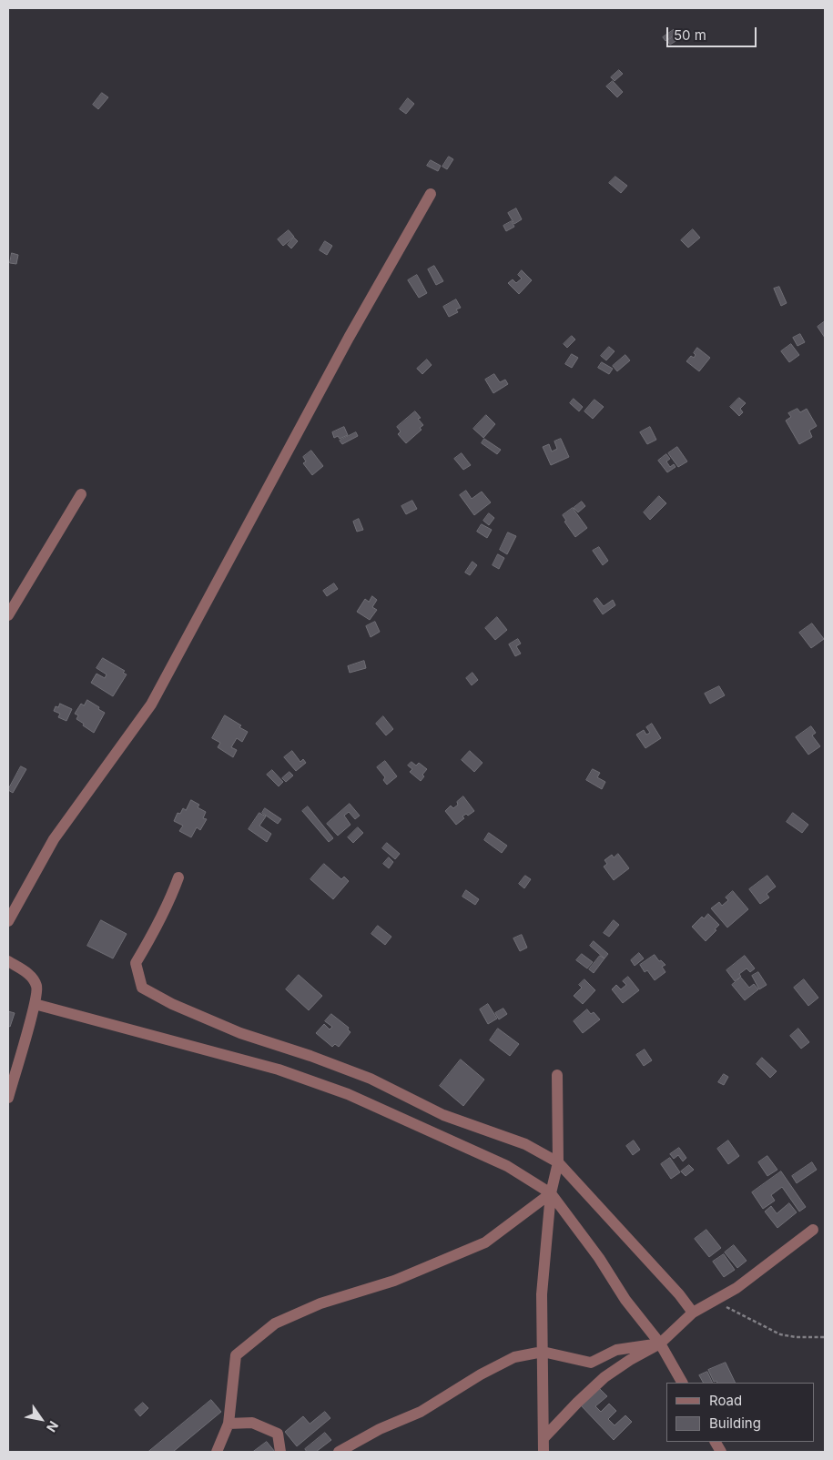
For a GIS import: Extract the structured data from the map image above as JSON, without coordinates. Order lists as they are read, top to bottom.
{
  "legend": ["Road", "Building"],
  "scale_bar": "50 m",
  "north": "bottom right"
}
